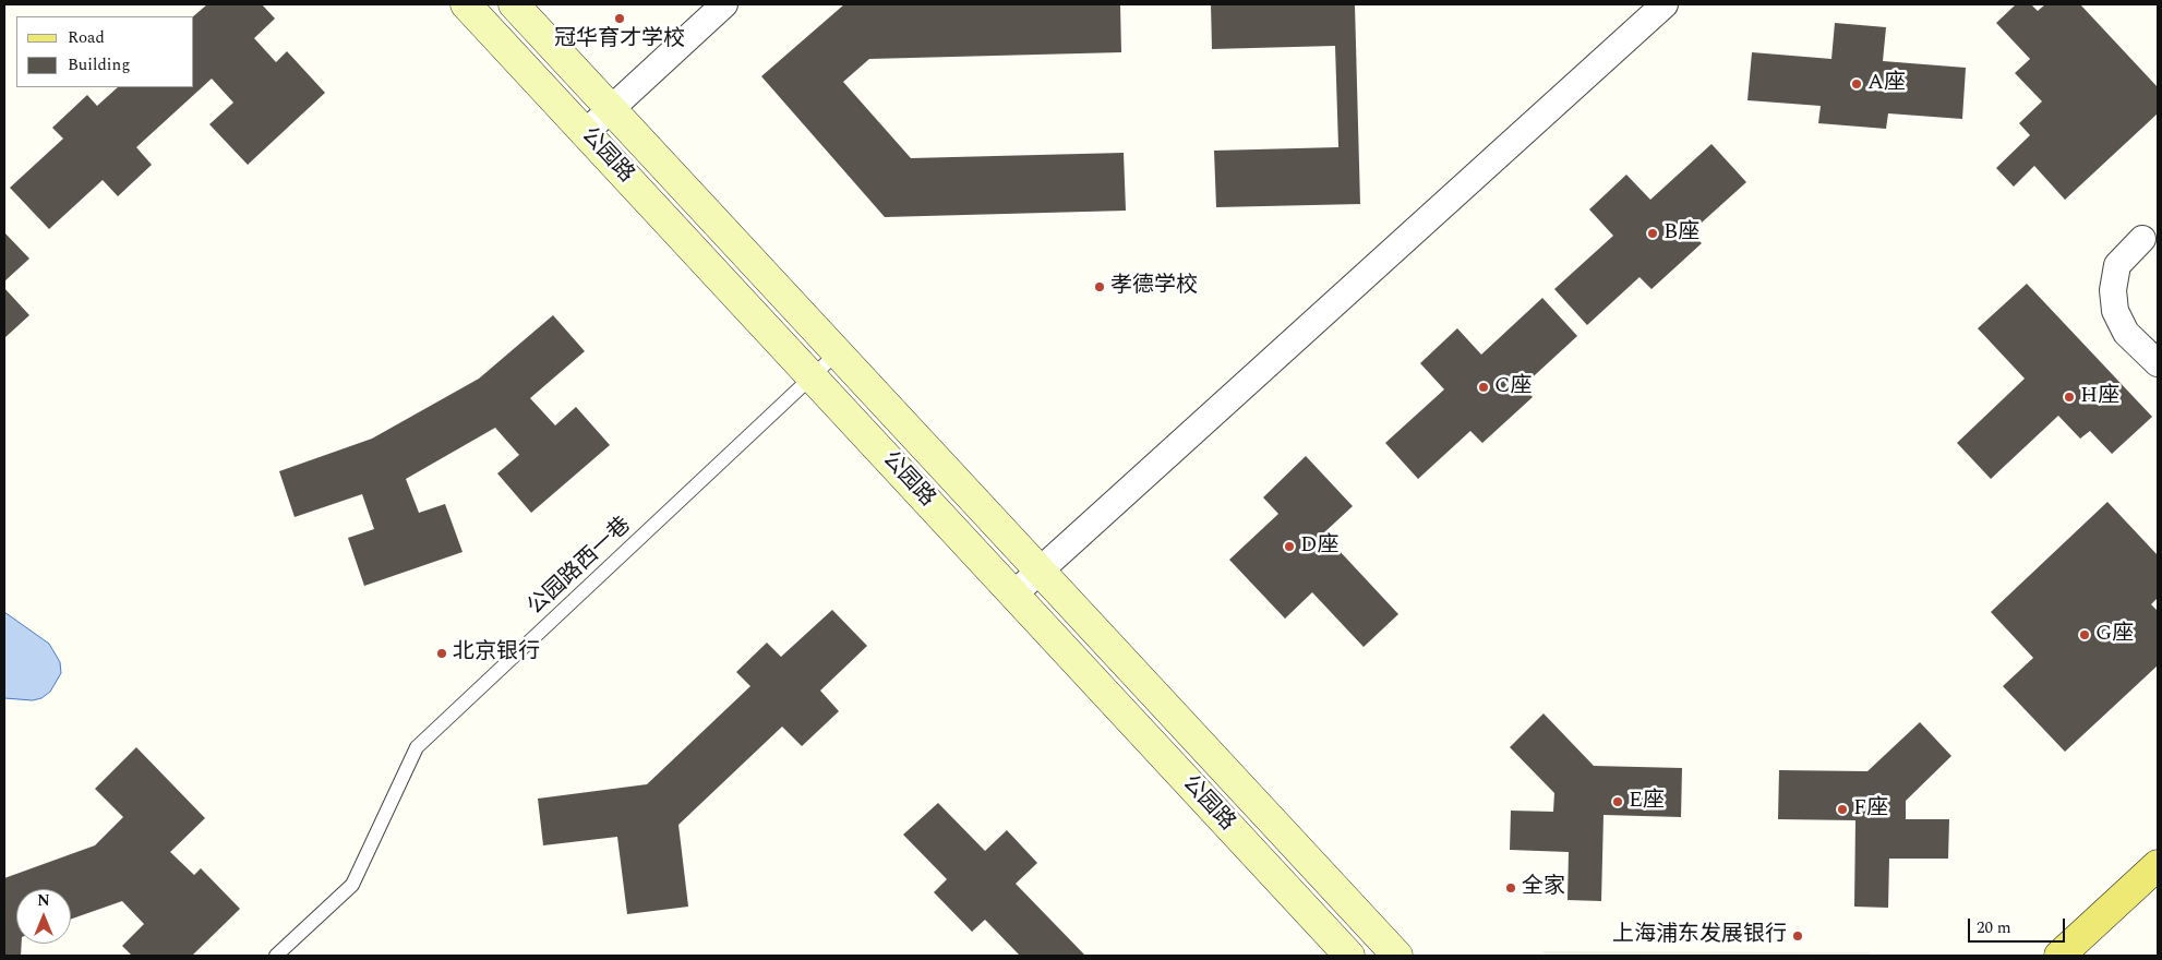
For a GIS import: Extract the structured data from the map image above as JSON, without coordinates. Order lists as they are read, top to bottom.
{
  "streets": {
    "main road": ["公园路"],
    "lane": ["公园路西一巷"]
  },
  "crossings": [
    ["公园路", "公园路西一巷"]
  ],
  "places": [
    "冠华育才学校",
    "A座",
    "B座",
    "孝德学校",
    "C座",
    "H座",
    "D座",
    "G座",
    "北京银行",
    "E座",
    "F座",
    "全家",
    "上海浦东发展银行"
  ],
  "legend": ["Road", "Building"],
  "scale_bar": "20 m",
  "north": "top"
}
